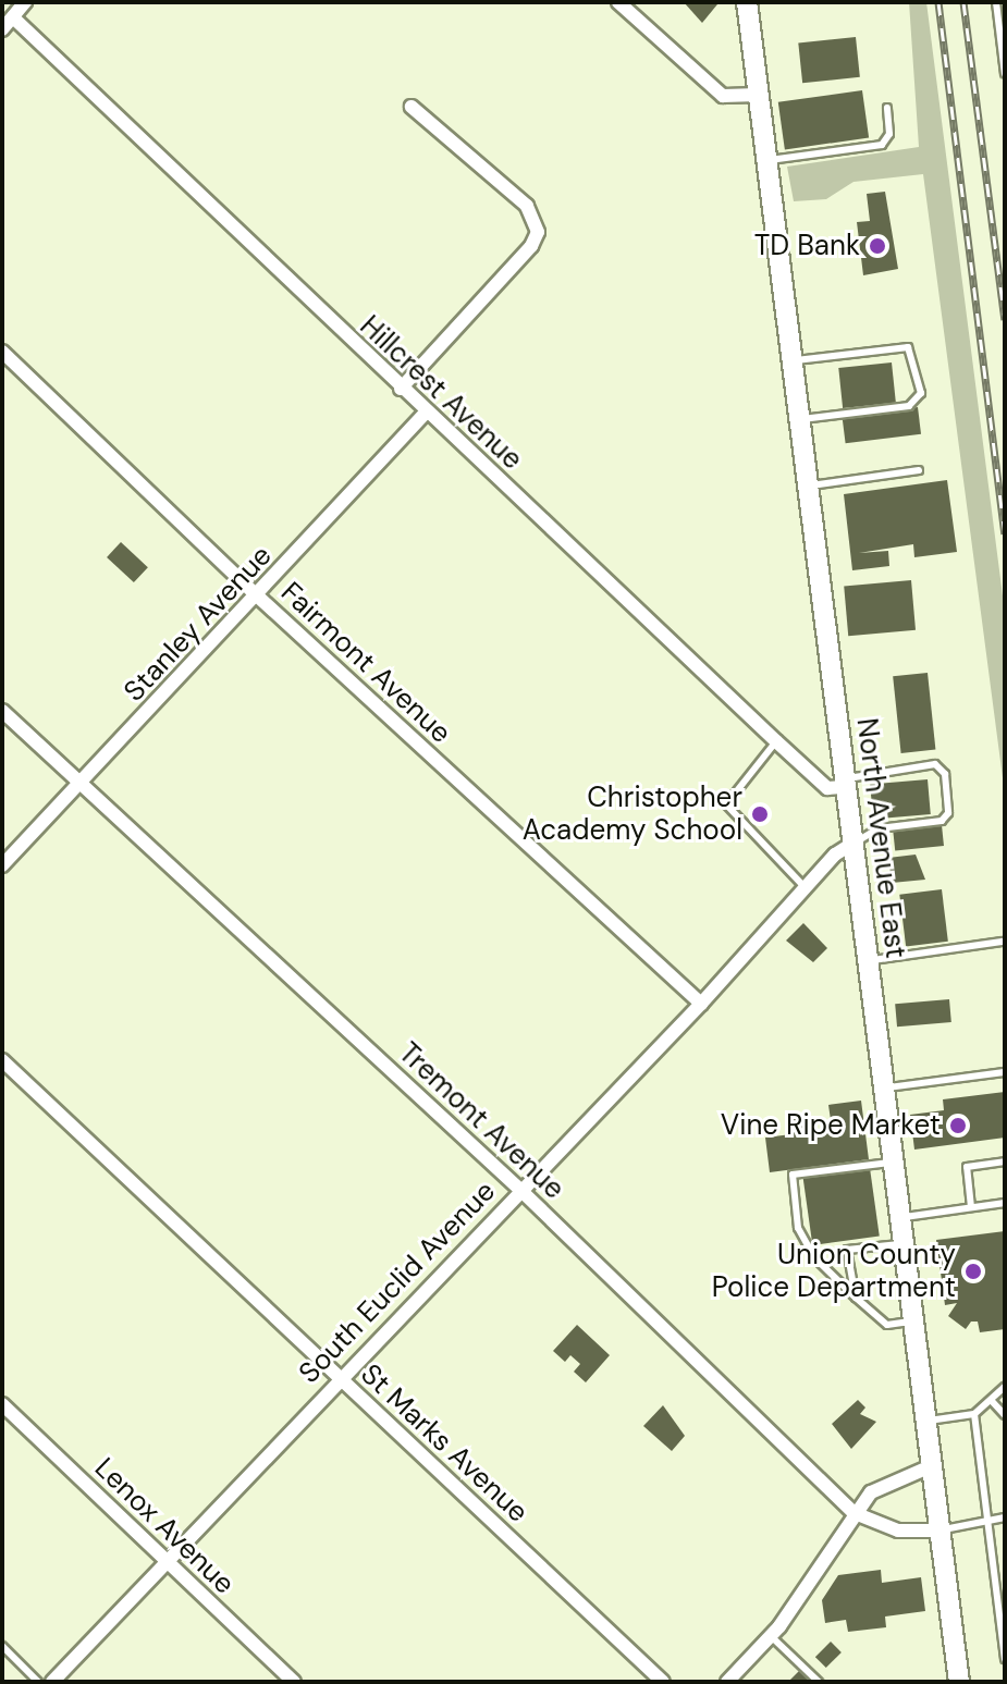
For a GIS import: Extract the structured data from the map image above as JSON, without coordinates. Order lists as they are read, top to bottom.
{
  "streets": {
    "main road": ["North Avenue East"],
    "street": [
      "Hillcrest Avenue",
      "Stanley Avenue",
      "Fairmont Avenue",
      "Tremont Avenue",
      "South Euclid Avenue",
      "St Marks Avenue",
      "Lenox Avenue"
    ]
  },
  "crossings": [
    ["Hillcrest Avenue", "Stanley Avenue"],
    ["Hillcrest Avenue", "North Avenue East"],
    ["Stanley Avenue", "Fairmont Avenue"],
    ["Stanley Avenue", "Tremont Avenue"],
    ["Fairmont Avenue", "South Euclid Avenue"],
    ["North Avenue East", "Tremont Avenue"],
    ["North Avenue East", "South Euclid Avenue"],
    ["Tremont Avenue", "South Euclid Avenue"],
    ["South Euclid Avenue", "St Marks Avenue"],
    ["South Euclid Avenue", "Lenox Avenue"]
  ],
  "places": [
    "TD Bank",
    "Christopher Academy School",
    "Vine Ripe Market",
    "Union County Police Department"
  ]
}
